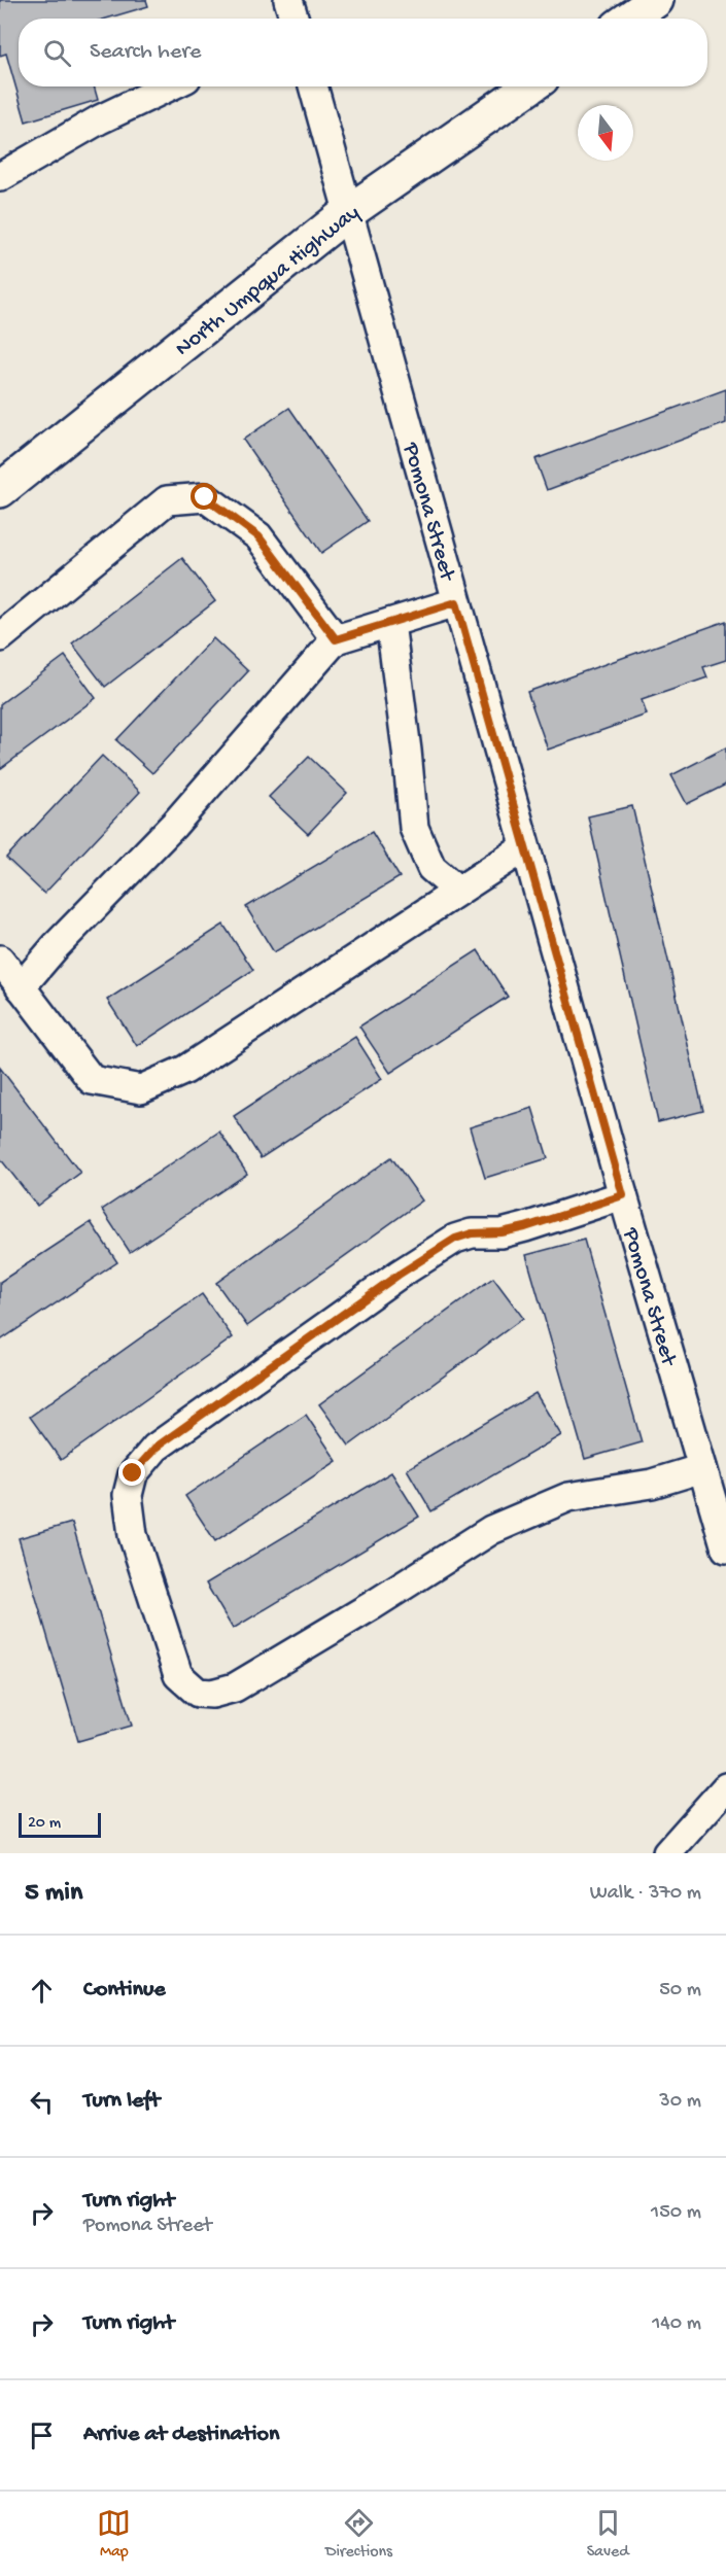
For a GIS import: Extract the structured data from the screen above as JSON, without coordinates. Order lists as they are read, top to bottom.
{
  "streets": {
    "main road": ["North Umpqua Highway"],
    "street": ["Pomona Street"]
  },
  "crossings": [
    ["North Umpqua Highway", "Pomona Street"]
  ],
  "scale_bar": "20 m",
  "north": "bottom",
  "page": {
    "search": "Search here",
    "scale": "20 m",
    "heading": ["5 min", "Walk · 370 m"],
    "list": [
      ["Continue", "50 m"],
      ["Turn left", "30 m"],
      ["Turn right", "Pomona Street", "150 m"],
      ["Turn right", "140 m"],
      "Arrive at destination"
    ],
    "nav": ["Map", "Directions", "Saved"]
  }
}
